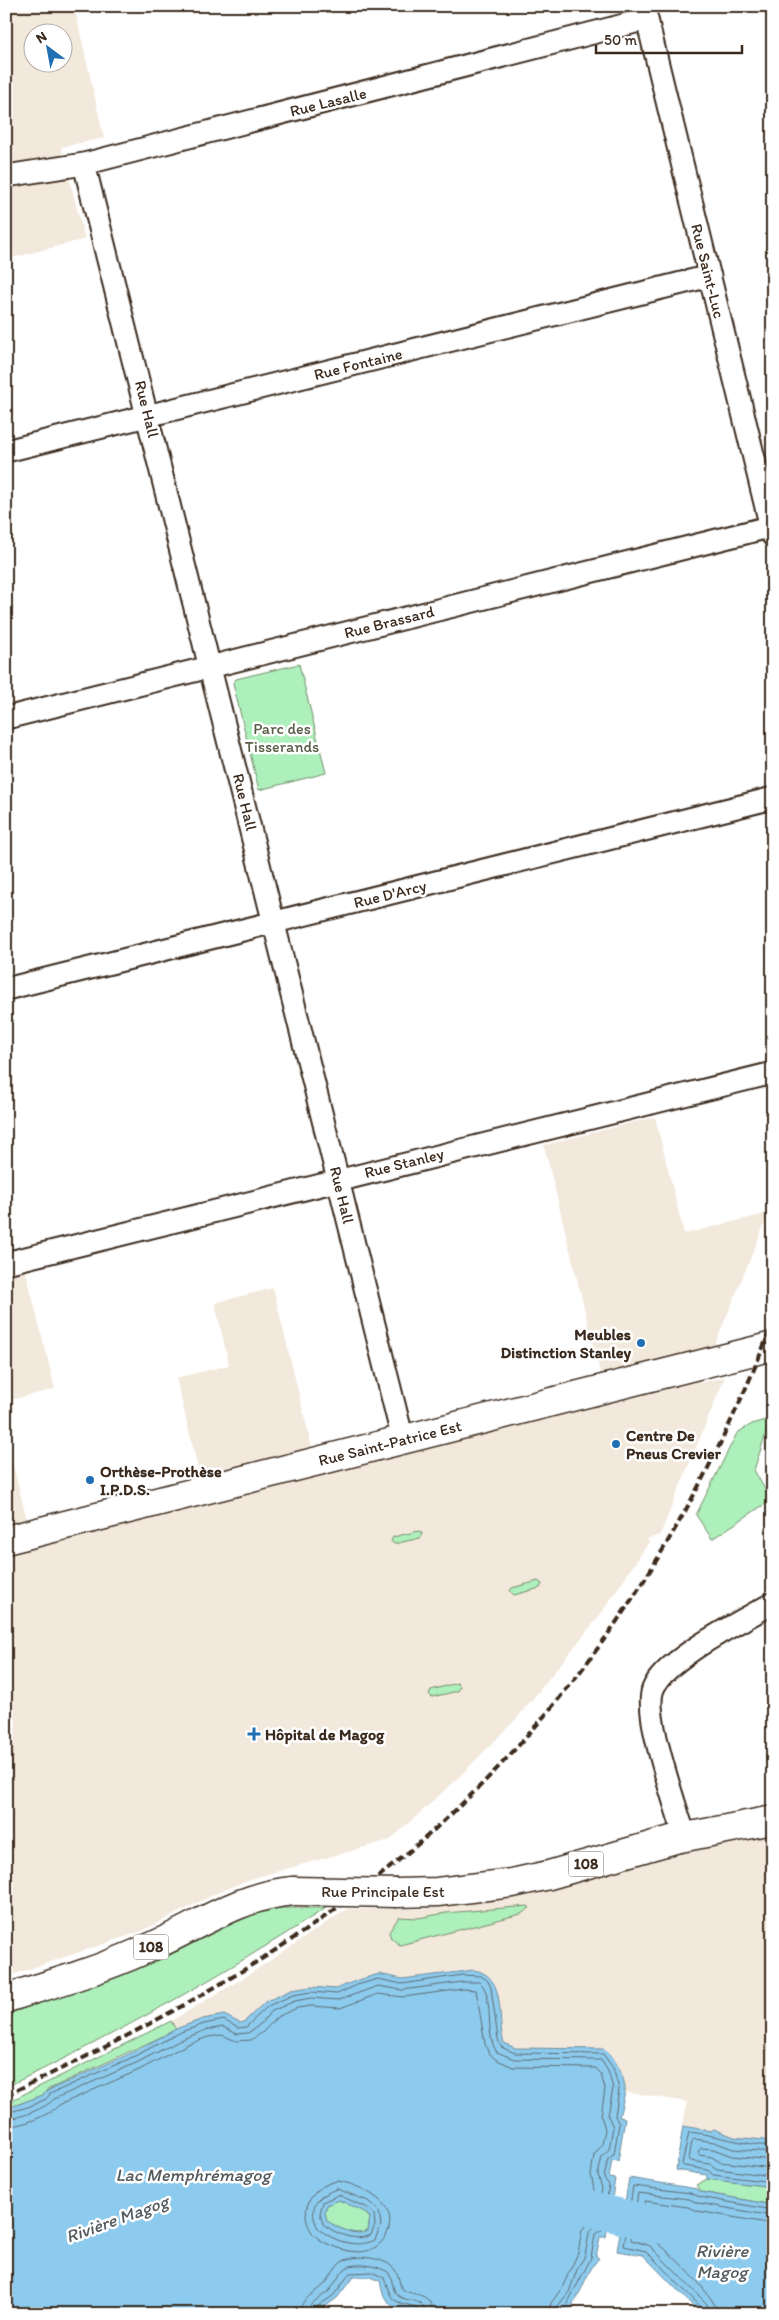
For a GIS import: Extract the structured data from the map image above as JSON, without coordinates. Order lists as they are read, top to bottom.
{
  "streets": {
    "main road": ["Rue Saint-Patrice Est", "108", "Rue Principale Est"],
    "street": [
      "Rue Lasalle",
      "Rue Saint-Luc",
      "Rue Fontaine",
      "Rue Hall",
      "Rue Brassard",
      "Rue D'Arcy",
      "Rue Stanley"
    ]
  },
  "crossings": [
    ["Rue Lasalle", "Rue Saint-Luc"],
    ["Rue Lasalle", "Rue Hall"],
    ["Rue Saint-Luc", "Rue Fontaine"],
    ["Rue Saint-Luc", "Rue Brassard"],
    ["Rue Fontaine", "Rue Hall"],
    ["Rue Hall", "Rue Brassard"],
    ["Rue Hall", "Rue D'Arcy"],
    ["Rue Hall", "Rue Stanley"],
    ["Rue Hall", "Rue Saint-Patrice Est"]
  ],
  "water": ["Lac Memphrémagog", "Rivière Magog"],
  "parks": ["Parc des Tisserands"],
  "places": {
    "other": ["Meubles Distinction Stanley", "Centre De Pneus Crevier", "Orthèse-Prothèse I.P.D.S."],
    "health": ["Hôpital de Magog"]
  },
  "scale_bar": "50 m",
  "north": "top left"
}
